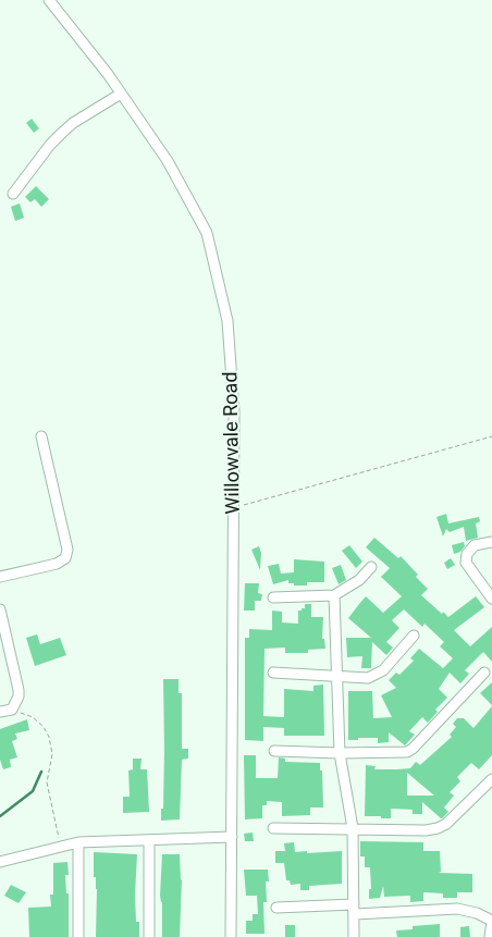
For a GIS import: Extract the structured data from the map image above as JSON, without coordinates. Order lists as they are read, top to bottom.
{
  "streets": {
    "street": ["Willowvale Road"]
  }
}
